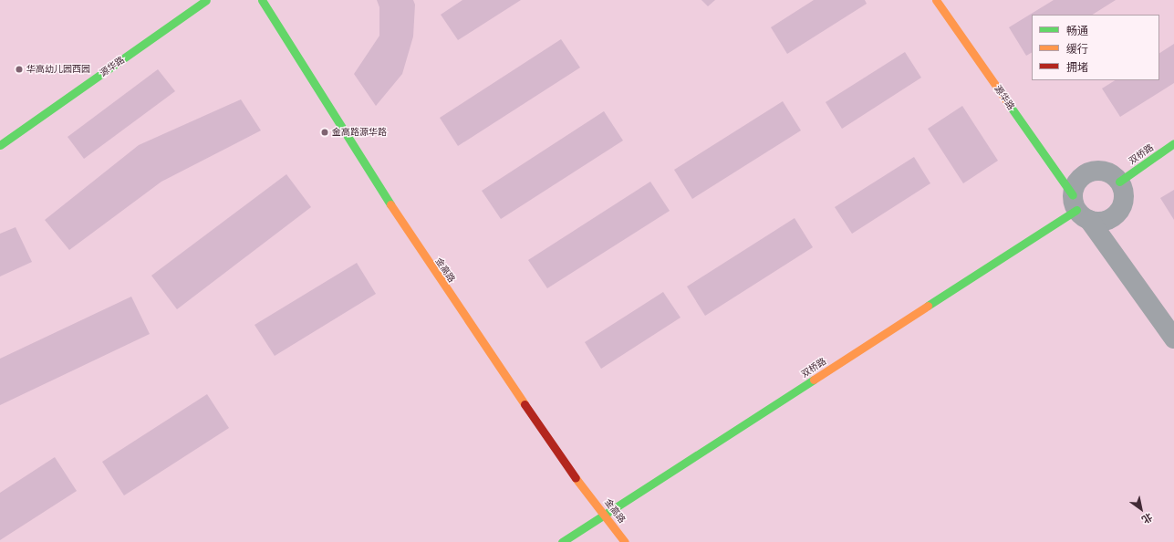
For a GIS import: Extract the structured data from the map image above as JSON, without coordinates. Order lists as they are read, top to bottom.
{
  "streets": {
    "street": ["源华路", "双桥路", "金高路"]
  },
  "crossings": [
    ["源华路", "双桥路"],
    ["双桥路", "金高路"]
  ],
  "places": ["华高幼儿园西园", "金高路源华路"],
  "legend": ["畅通", "缓行", "拥堵"],
  "north": "bottom right"
}
